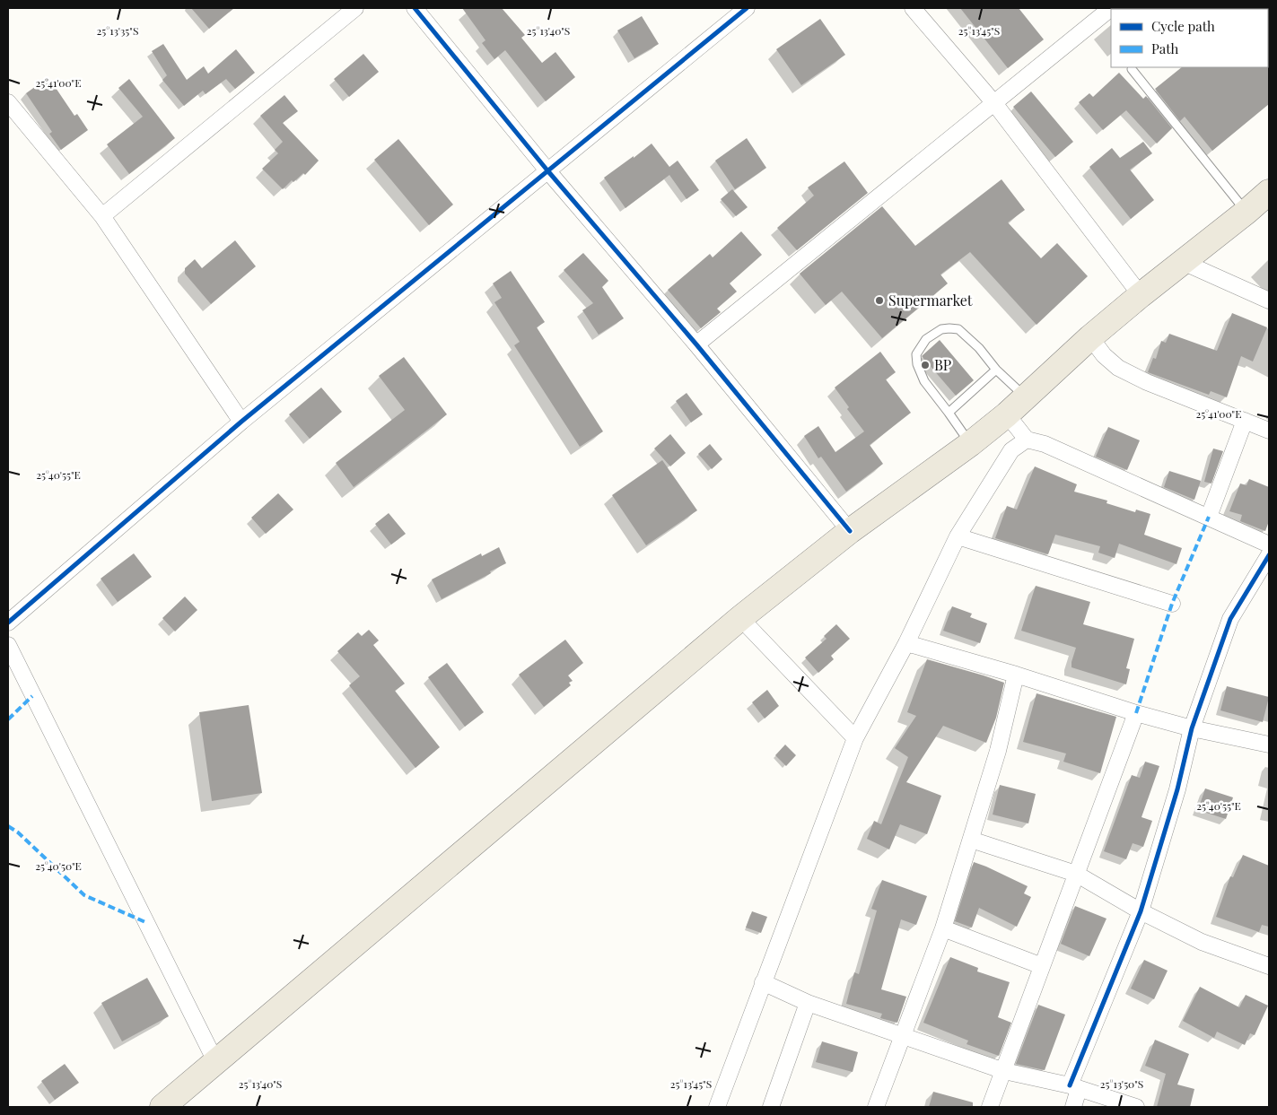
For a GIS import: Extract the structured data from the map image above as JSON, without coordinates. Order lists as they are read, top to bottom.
{
  "places": ["Supermarket", "BP"],
  "legend": ["Cycle path", "Path"],
  "coordinates": [
    "25°13'35\"S",
    "25°13'40\"S",
    "25°13'45\"S",
    "25°41'00\"E",
    "25°40'55\"E",
    "25°40'50\"E",
    "25°13'50\"S"
  ]
}
